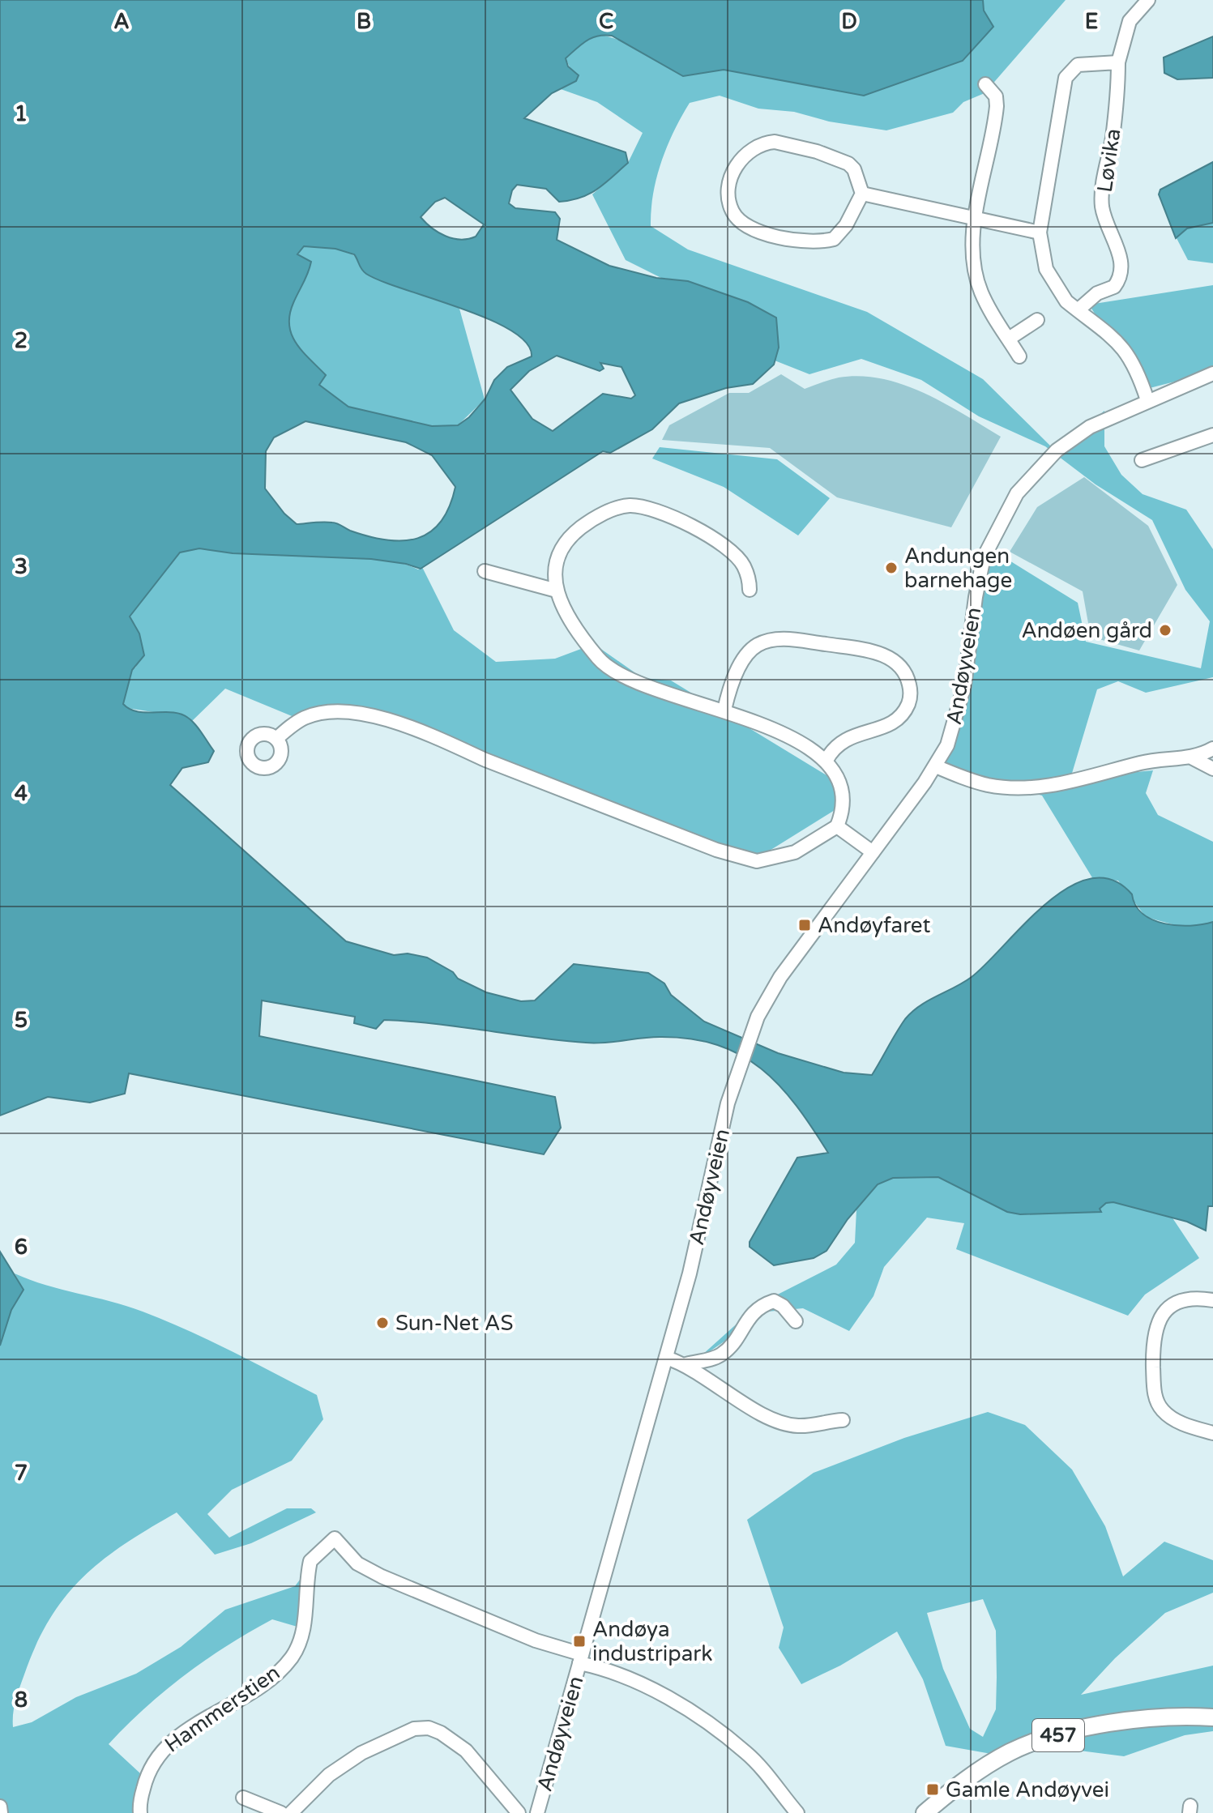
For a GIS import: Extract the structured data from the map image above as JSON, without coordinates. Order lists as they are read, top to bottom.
{
  "streets": {
    "main road": ["457"],
    "street": ["Løvika", "Andøyveien", "Hammerstien"]
  },
  "crossings": [
    ["Andøyveien", "Hammerstien"]
  ],
  "places": {
    "other": ["Andungen barnehage", "Andøen gård", "Sun-Net AS"],
    "transit": ["Andøyfaret", "Andøya industripark", "Gamle Andøyvei"]
  },
  "grid": {
    "columns": [
      "A",
      "B",
      "C",
      "D",
      "E"
    ],
    "rows": [
      "1",
      "2",
      "3",
      "4",
      "5",
      "6",
      "7",
      "8"
    ]
  }
}
